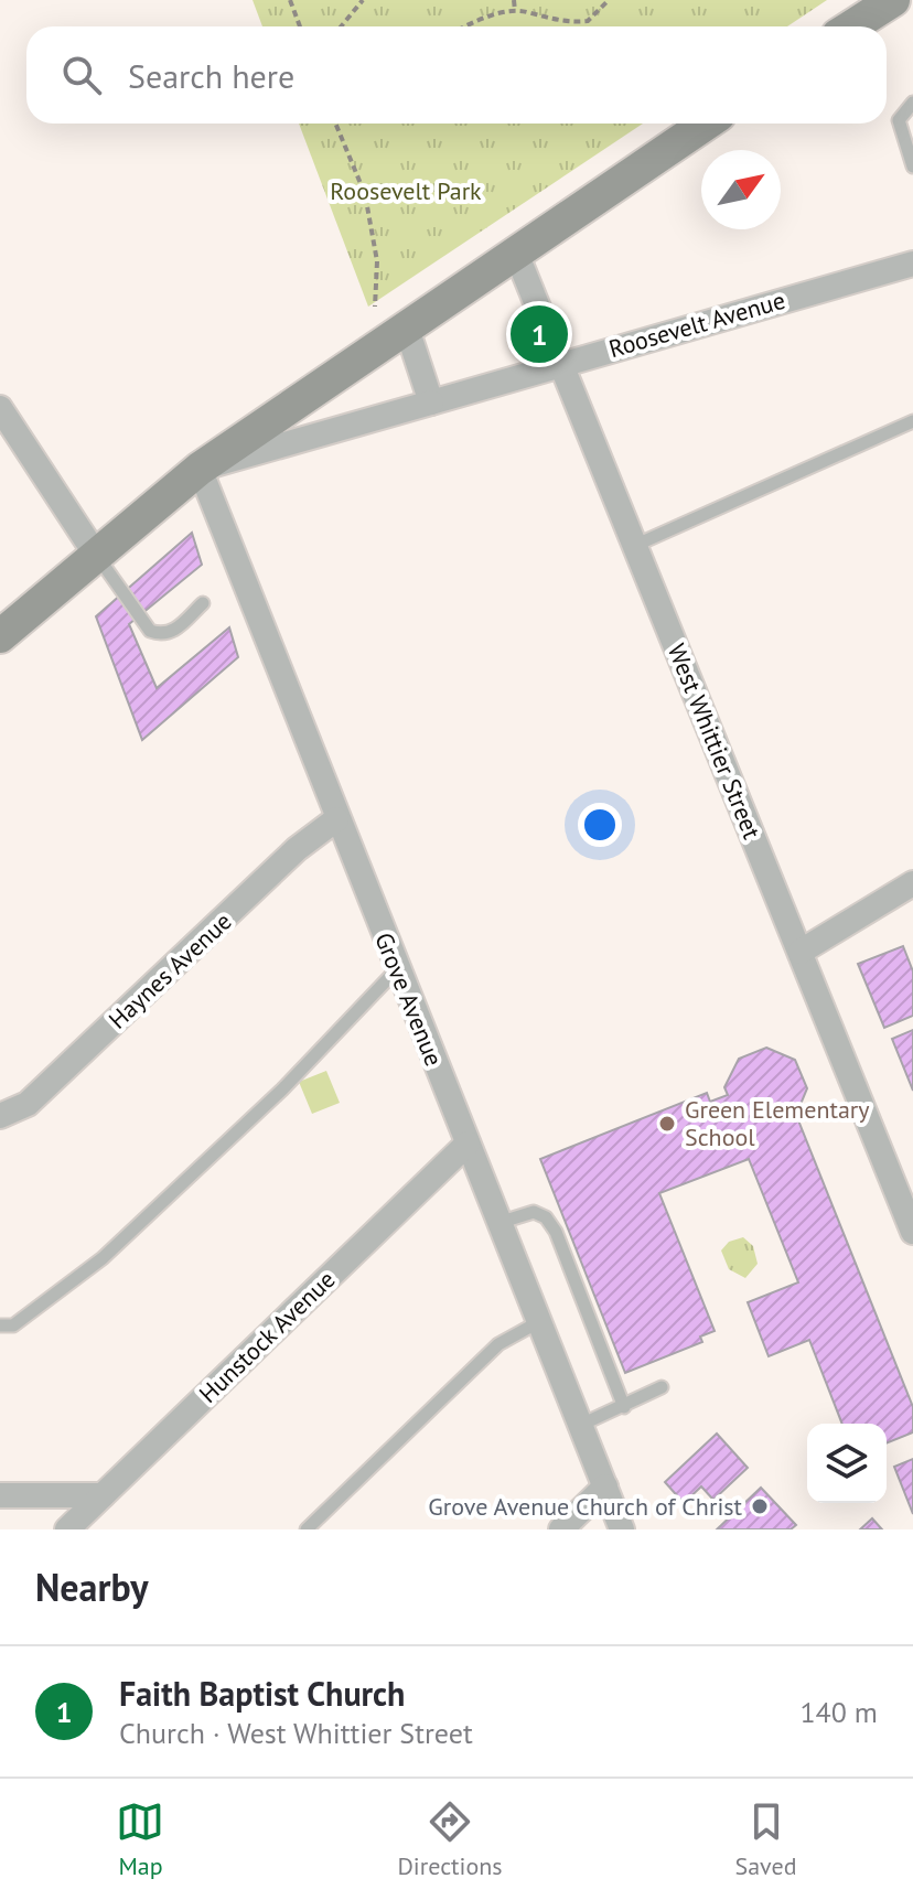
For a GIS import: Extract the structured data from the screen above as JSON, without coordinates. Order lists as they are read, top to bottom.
{
  "streets": {
    "main road": ["Roosevelt Avenue"],
    "street": [
      "West Whittier Street",
      "Haynes Avenue",
      "Grove Avenue",
      "Hunstock Avenue"
    ]
  },
  "crossings": [
    ["Roosevelt Avenue", "West Whittier Street"],
    ["Roosevelt Avenue", "Grove Avenue"],
    ["Haynes Avenue", "Grove Avenue"],
    ["Grove Avenue", "Hunstock Avenue"]
  ],
  "parks": ["Roosevelt Park"],
  "places": ["Green Elementary School", "Grove Avenue Church of Christ"],
  "north": "top right",
  "page": {
    "search": "Search here",
    "pins": "1",
    "heading": "Nearby",
    "list": [
      {
        "mark": "1",
        "name": "Faith Baptist Church",
        "note": "Church · West Whittier Street",
        "value": "140 m"
      }
    ],
    "nav": ["Map", "Directions", "Saved"]
  }
}
